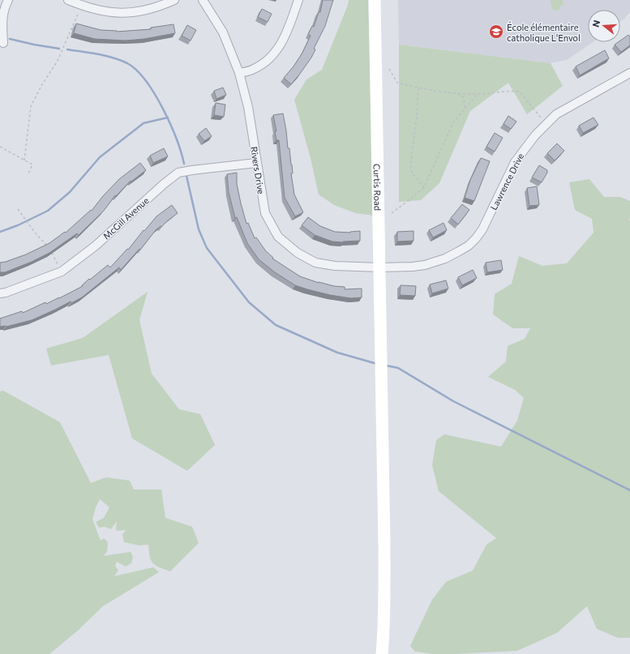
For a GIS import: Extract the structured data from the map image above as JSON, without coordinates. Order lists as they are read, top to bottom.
{
  "streets": {
    "main road": ["Curtis Road"],
    "street": ["Rivers Drive", "Lawrence Drive", "McGill Avenue"]
  },
  "crossings": [
    ["Rivers Drive", "Lawrence Drive"],
    ["Rivers Drive", "Curtis Road"],
    ["Rivers Drive", "McGill Avenue"],
    ["Lawrence Drive", "Curtis Road"]
  ],
  "places": {
    "school or university": ["École élémentaire catholique L'Envol"]
  },
  "north": "left"
}
